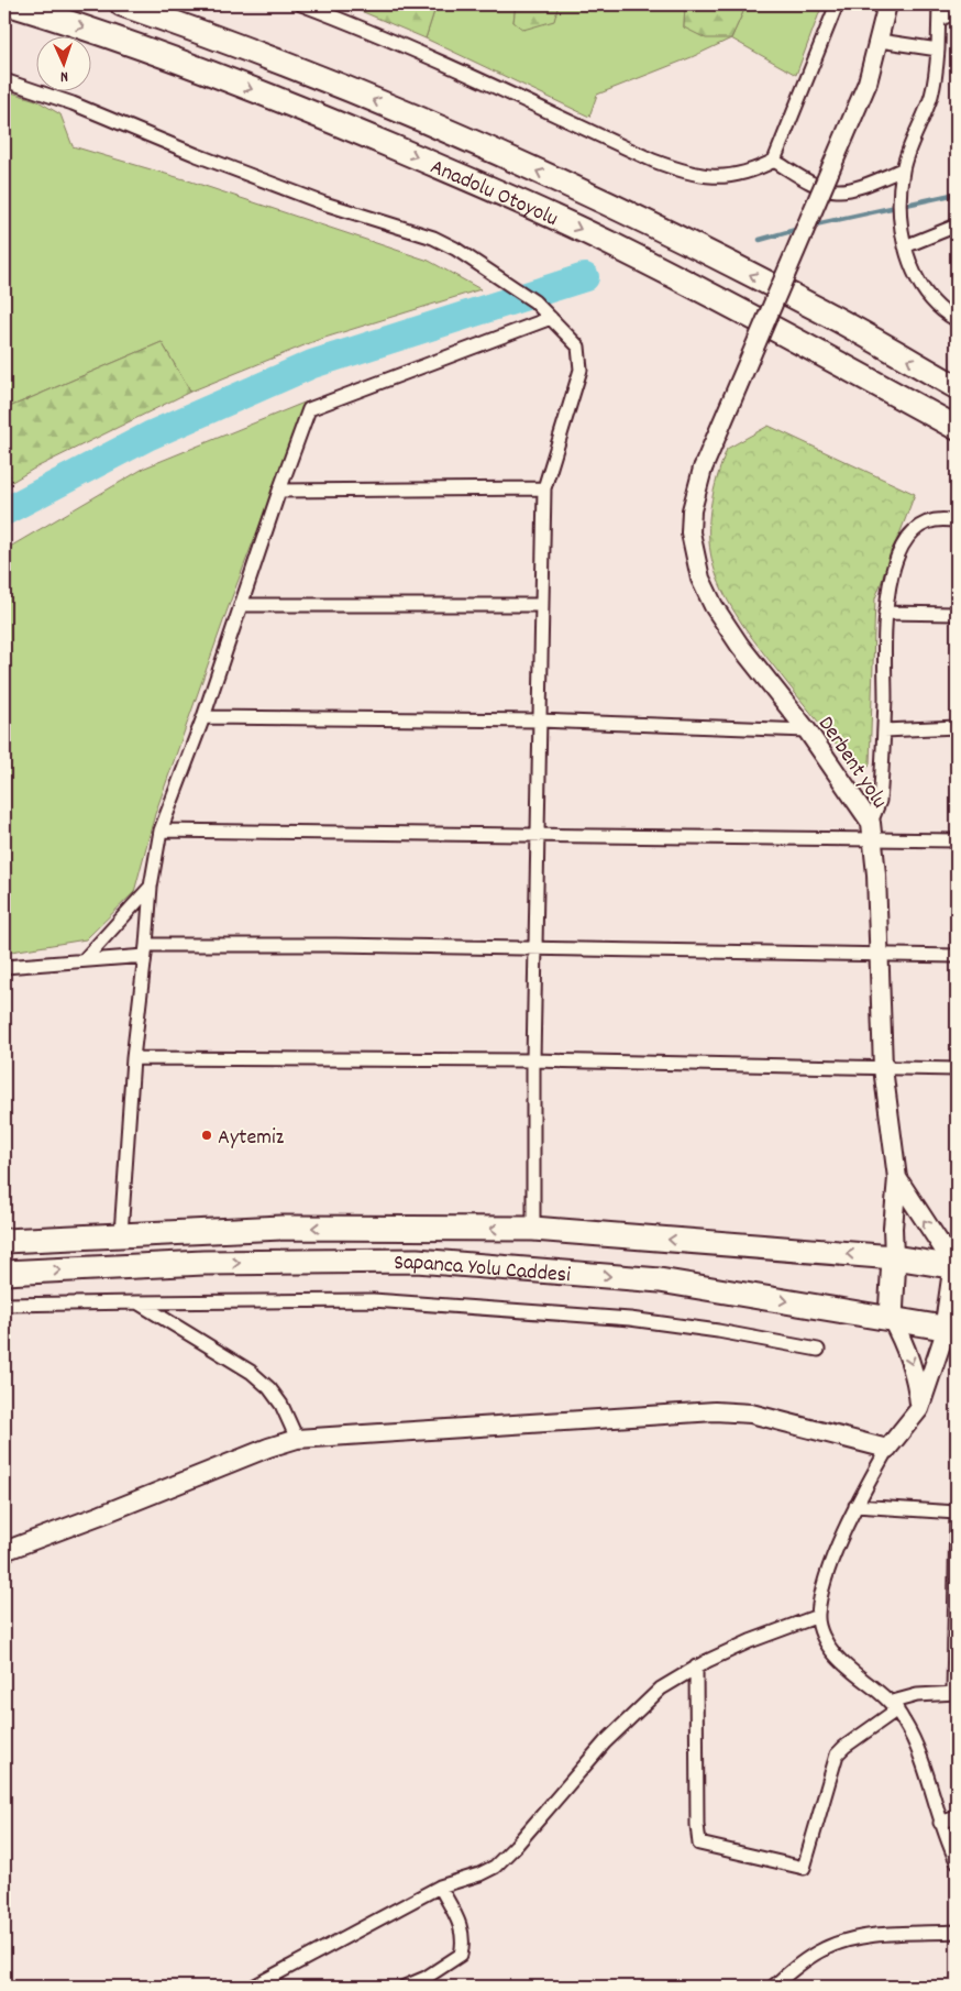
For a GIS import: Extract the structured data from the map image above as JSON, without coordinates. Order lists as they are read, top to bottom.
{
  "streets": {
    "highway": ["Anadolu Otoyolu", "Sapanca Yolu Caddesi"],
    "street": ["Derbent yolu"]
  },
  "places": ["Aytemiz"],
  "north": "bottom"
}
